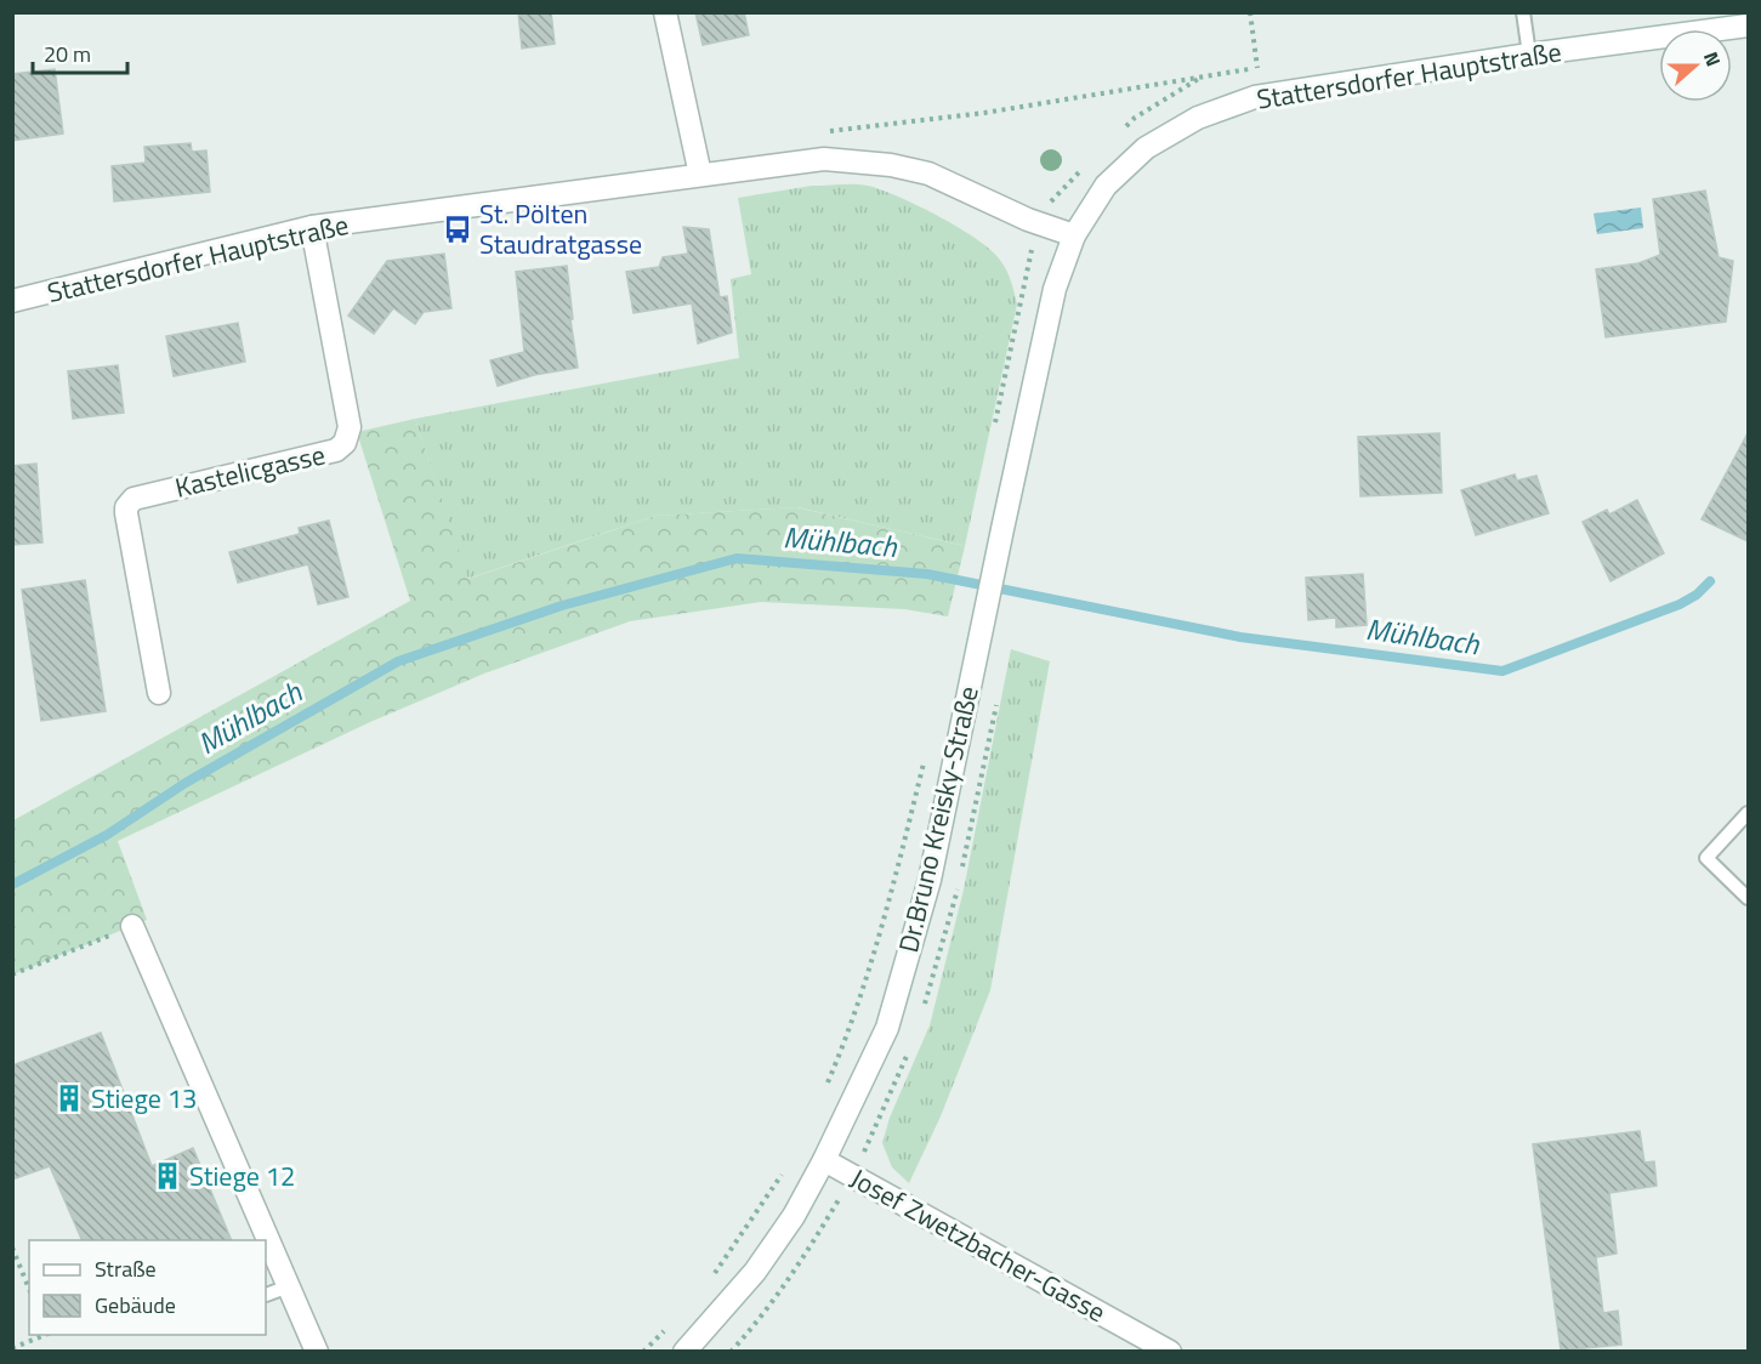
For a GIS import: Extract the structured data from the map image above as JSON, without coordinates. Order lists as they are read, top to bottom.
{
  "streets": {
    "street": [
      "Stattersdorfer Hauptstraße",
      "Kastelicgasse",
      "Dr.Bruno Kreisky-Straße",
      "Josef Zwetzbacher-Gasse"
    ]
  },
  "crossings": [
    ["Stattersdorfer Hauptstraße", "Kastelicgasse"],
    ["Stattersdorfer Hauptstraße", "Dr.Bruno Kreisky-Straße"],
    ["Dr.Bruno Kreisky-Straße", "Josef Zwetzbacher-Gasse"]
  ],
  "water": ["Mühlbach"],
  "places": {
    "bus stop": ["St. Pölten Staudratgasse"],
    "building": ["Stiege 13", "Stiege 12"]
  },
  "legend": ["Straße", "Gebäude"],
  "scale_bar": "20 m",
  "north": "right"
}
